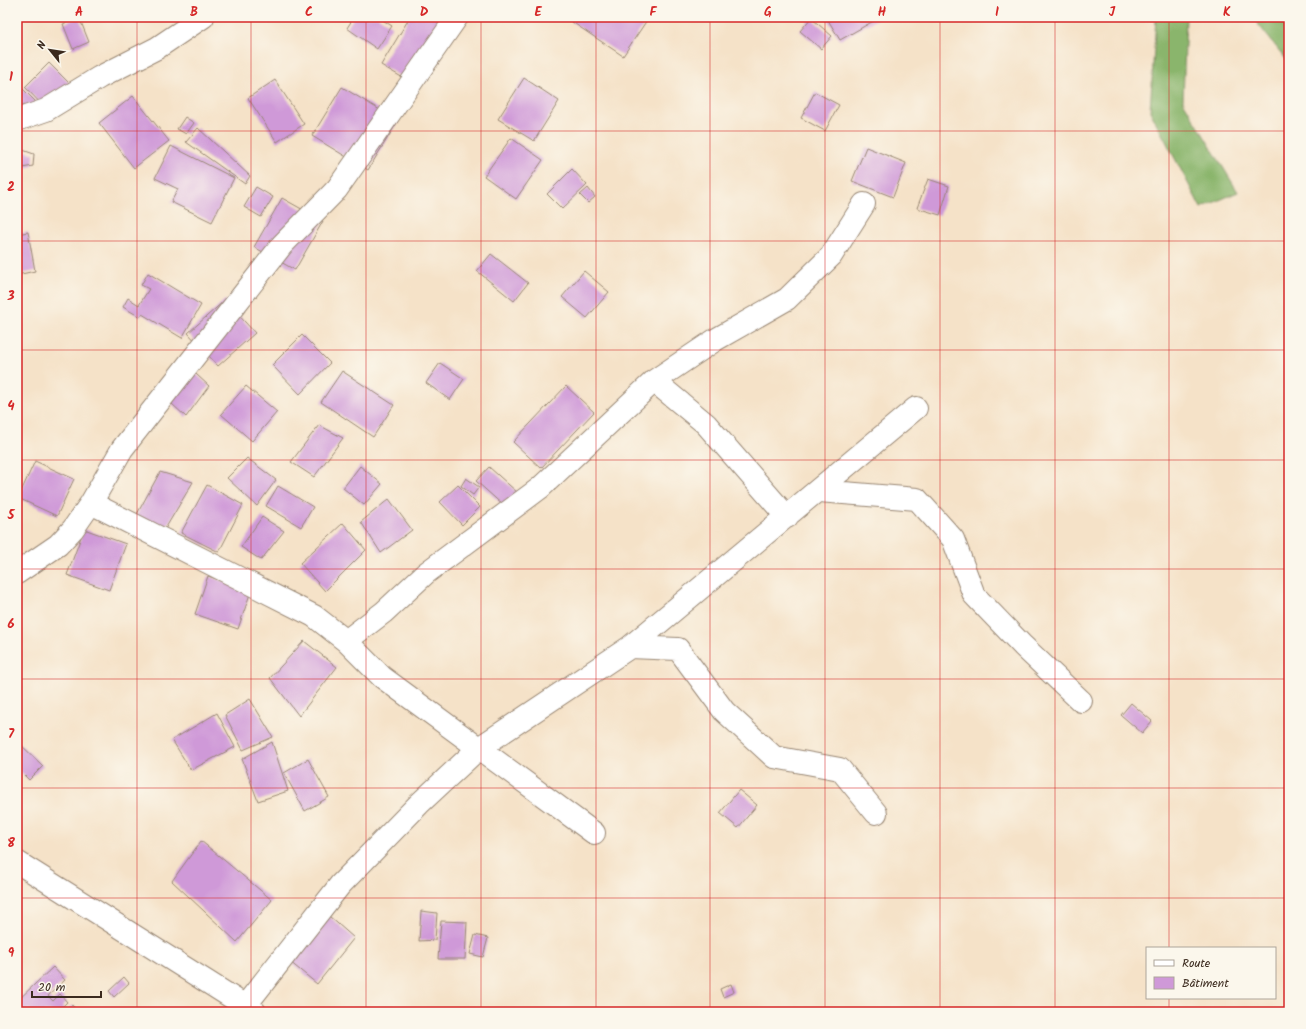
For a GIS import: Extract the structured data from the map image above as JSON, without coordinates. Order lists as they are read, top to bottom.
{
  "legend": ["Route", "Bâtiment"],
  "scale_bar": "20 m",
  "north": "top left",
  "grid": {
    "columns": [
      "A",
      "B",
      "C",
      "D",
      "E",
      "F",
      "G",
      "H",
      "I",
      "J",
      "K"
    ],
    "rows": [
      "1",
      "2",
      "3",
      "4",
      "5",
      "6",
      "7",
      "8",
      "9"
    ]
  }
}
